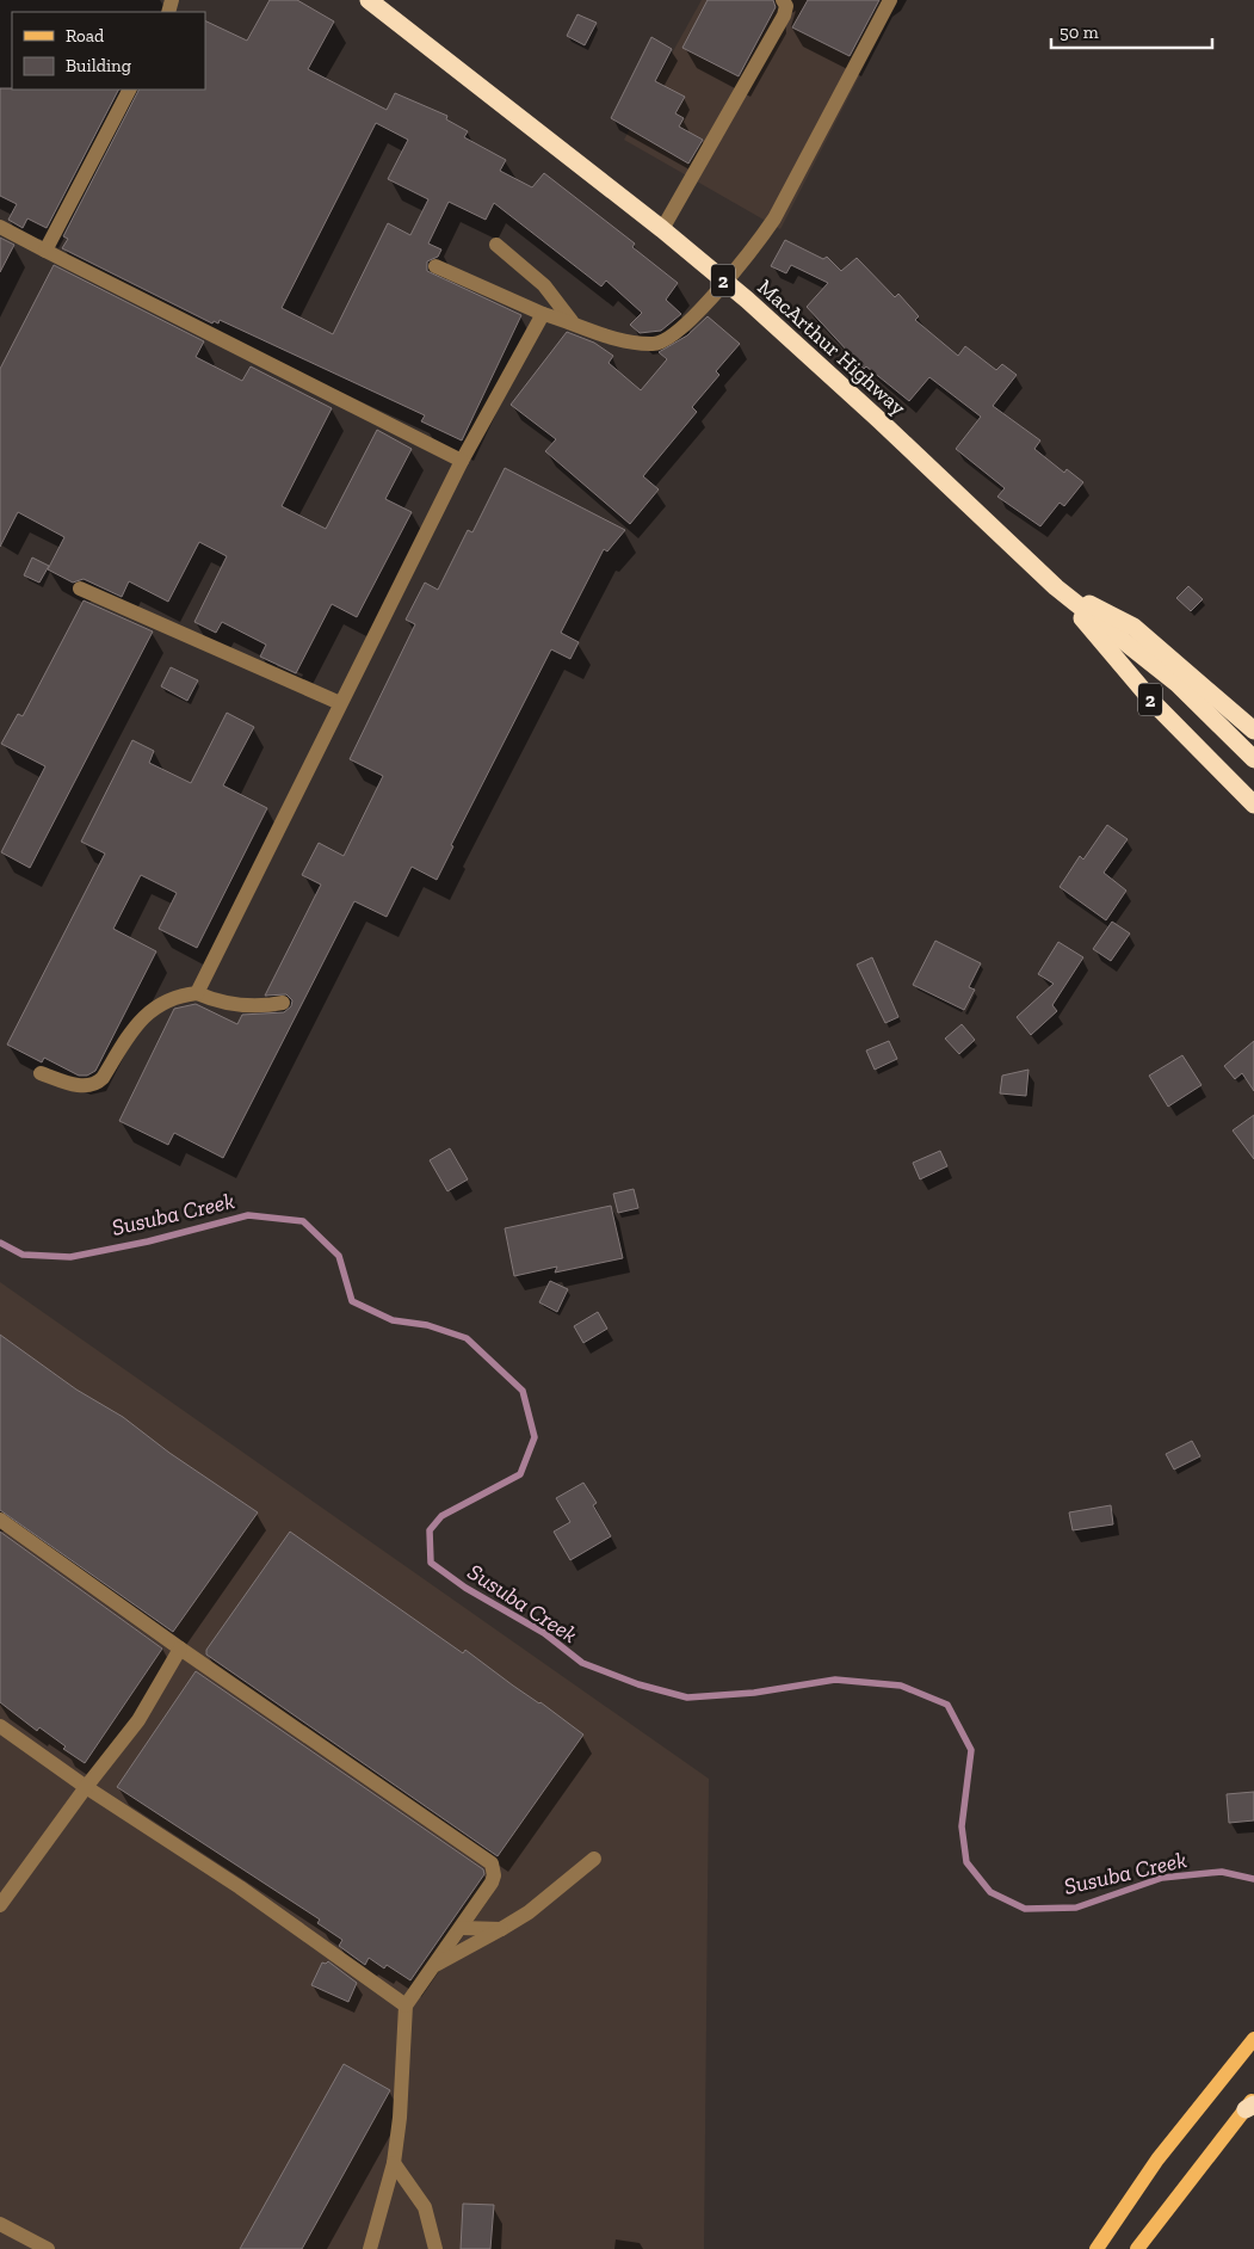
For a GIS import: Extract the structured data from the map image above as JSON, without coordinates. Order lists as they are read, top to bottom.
{
  "streets": {
    "highway": ["2", "MacArthur Highway"]
  },
  "water": ["Susuba Creek"],
  "legend": ["Road", "Building"],
  "scale_bar": "50 m"
}
